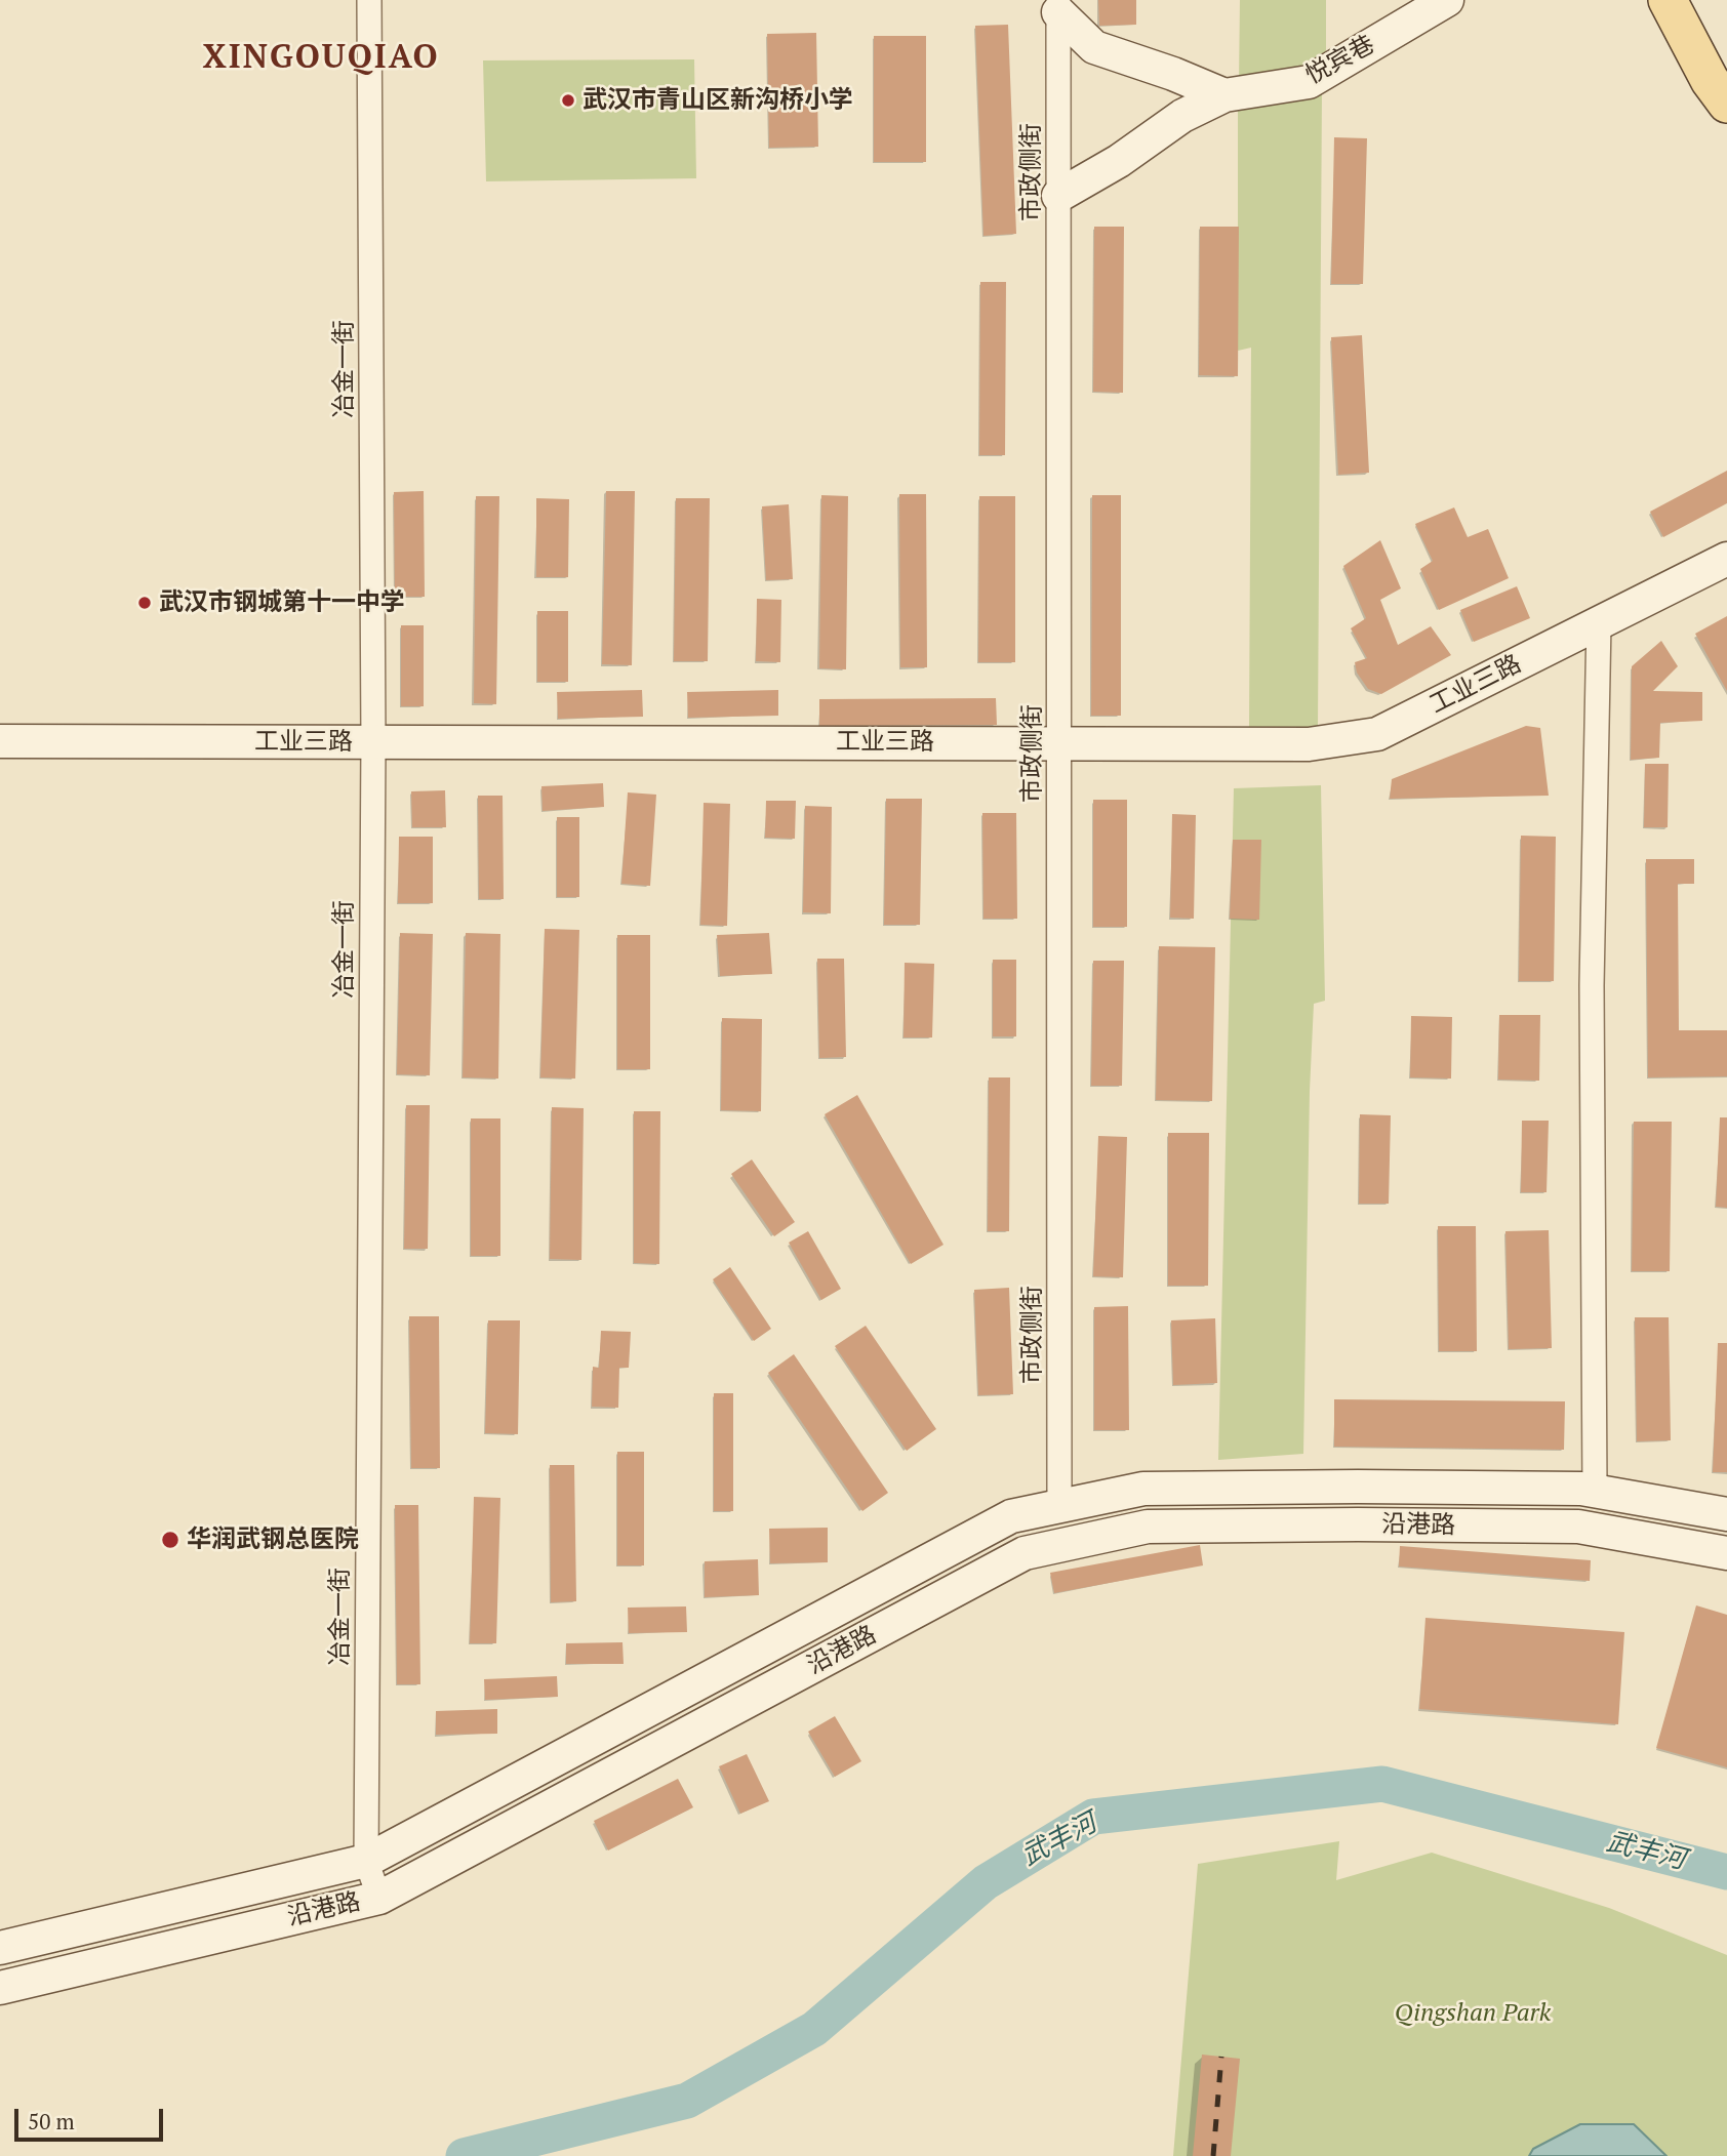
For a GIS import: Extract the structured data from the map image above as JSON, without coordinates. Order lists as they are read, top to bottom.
{
  "streets": {
    "main road": ["悦宾巷", "工业三路", "沿港路"],
    "street": ["市政侧街", "冶金一街"]
  },
  "crossings": [
    ["市政侧街", "工业三路"],
    ["市政侧街", "沿港路"],
    ["冶金一街", "工业三路"],
    ["冶金一街", "沿港路"]
  ],
  "districts": ["XINGOUQIAO"],
  "water": ["武丰河"],
  "parks": ["Qingshan Park"],
  "places": ["武汉市青山区新沟桥小学", "武汉市钢城第十一中学", "华润武钢总医院"],
  "scale_bar": "50 m"
}
